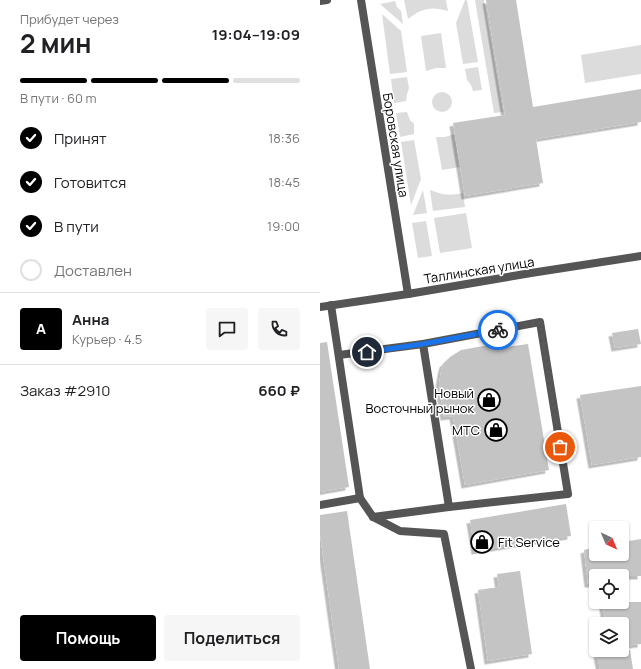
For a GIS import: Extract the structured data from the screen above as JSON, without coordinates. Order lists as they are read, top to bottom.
{
  "streets": {
    "street": ["Боровская улица", "Таллинская улица"]
  },
  "crossings": [
    ["Боровская улица", "Таллинская улица"]
  ],
  "places": {
    "shop": ["Новый Восточный рынок", "МТС", "Fit Service"]
  },
  "north": "bottom right",
  "page": {
    "heading": ["2 мин", "Прибудет через", "19:04–19:09"],
    "panel": [
      "Анна",
      "Курьер · 4.5",
      "Заказ #2910",
      "660 ₽"
    ],
    "bar": "В пути · 60 m",
    "list": [
      ["Принят", "18:36"],
      ["Готовится", "18:45"],
      ["В пути", "19:00"],
      "Доставлен"
    ],
    "round": "А",
    "buttons": ["Помощь", "Поделиться"]
  }
}
